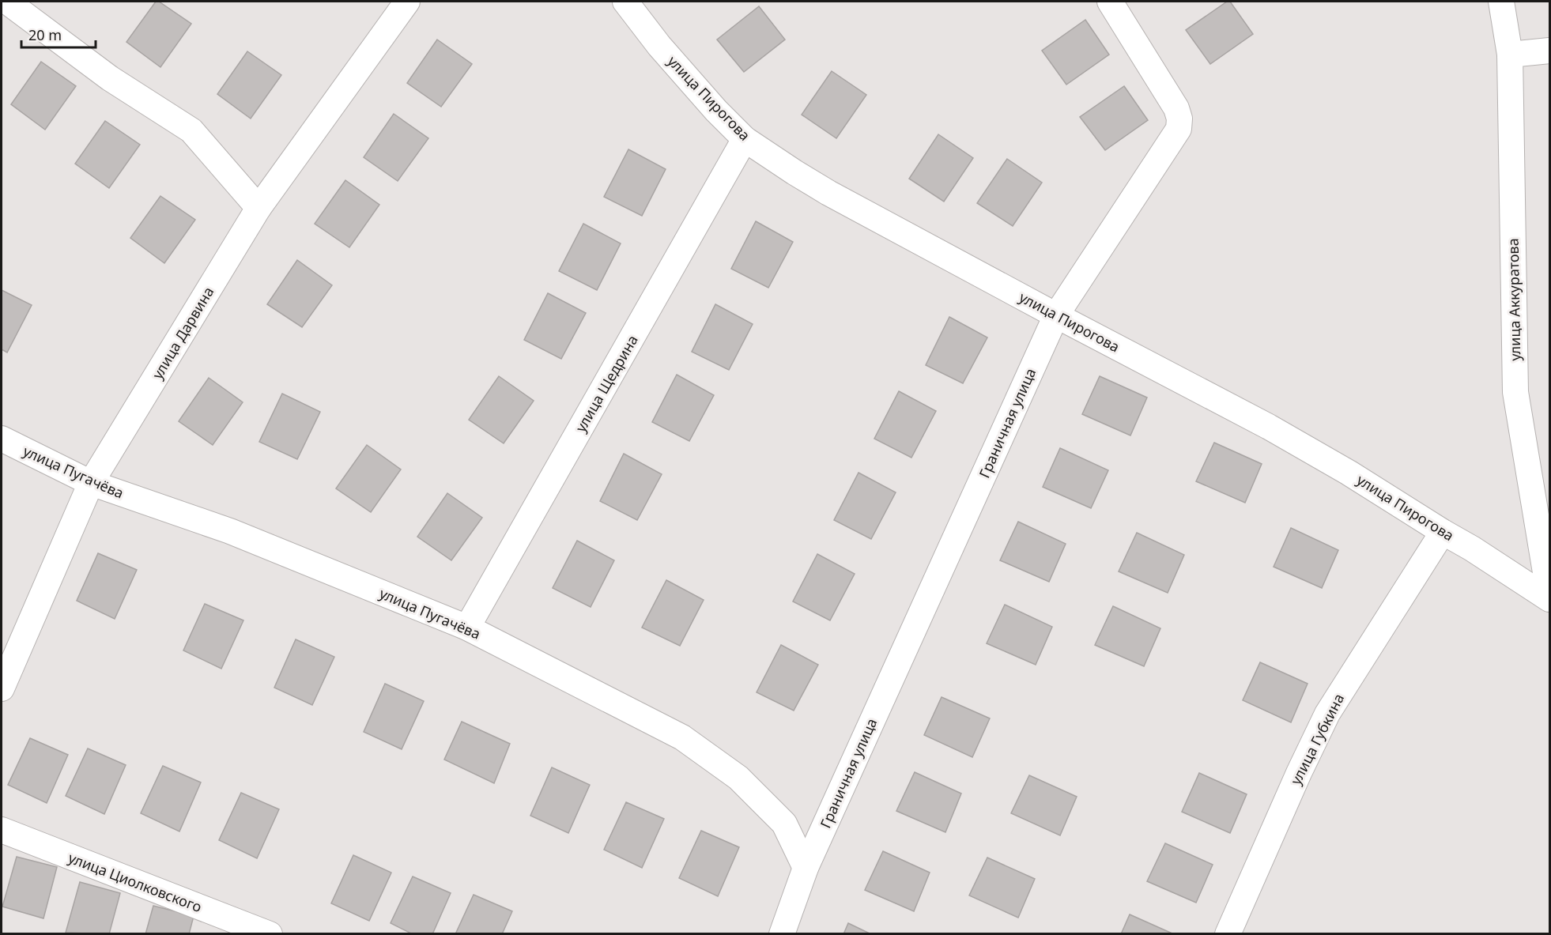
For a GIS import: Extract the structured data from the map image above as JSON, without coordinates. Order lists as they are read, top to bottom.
{
  "streets": {
    "street": [
      "улица Пирогова",
      "улица Аккуратова",
      "улица Дарвина",
      "улица Щедрина",
      "Граничная улица",
      "улица Пугачёва",
      "улица Губкина",
      "улица Циолковского"
    ]
  },
  "crossings": [
    ["улица Пирогова", "улица Аккуратова"],
    ["улица Пирогова", "улица Щедрина"],
    ["улица Пирогова", "Граничная улица"],
    ["улица Пирогова", "улица Губкина"],
    ["улица Дарвина", "улица Пугачёва"],
    ["улица Щедрина", "улица Пугачёва"],
    ["Граничная улица", "улица Пугачёва"]
  ],
  "scale_bar": "20 m"
}
